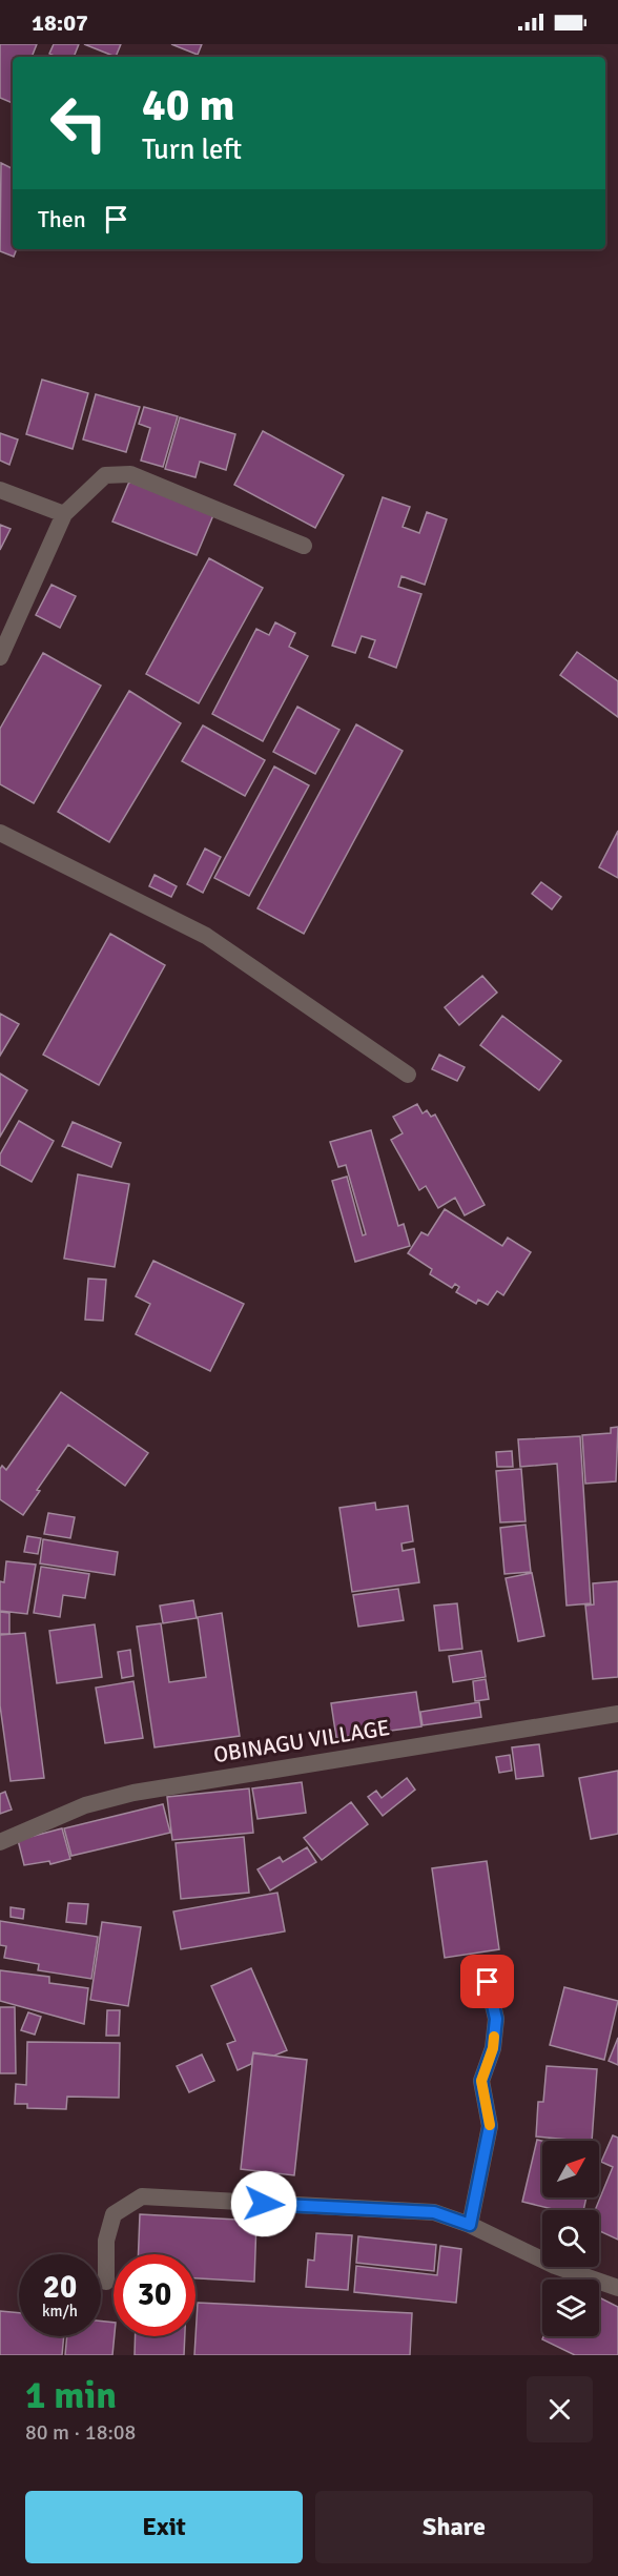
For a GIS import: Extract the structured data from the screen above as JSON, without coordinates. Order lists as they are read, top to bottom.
{
  "streets": {
    "street": ["OBINAGU VILLAGE"]
  },
  "north": "top right",
  "page": {
    "status": "18:07",
    "turn": ["40 m", "Turn left"],
    "then": "Then",
    "speed": "20 km/h",
    "limit": "30",
    "heading": ["1 min", "80 m · 18:08"],
    "buttons": ["Exit", "Share"]
  }
}
